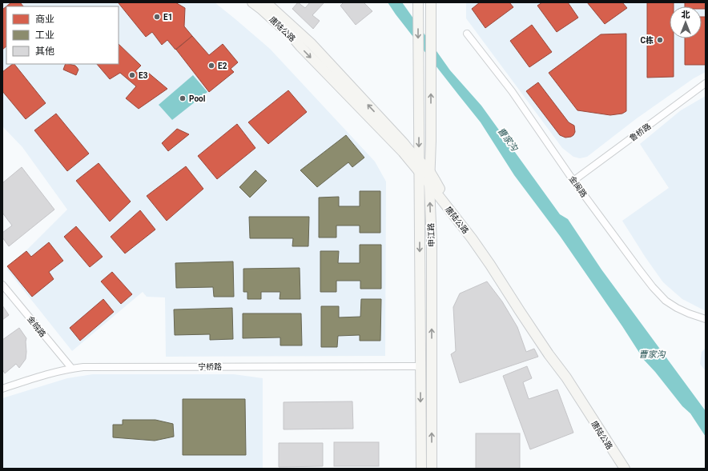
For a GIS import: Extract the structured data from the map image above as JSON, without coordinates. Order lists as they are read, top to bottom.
{
  "streets": {
    "main road": ["唐陆公路", "申江路"],
    "street": [
      "鲁桥路",
      "金闽路",
      "金皖路",
      "宁桥路"
    ]
  },
  "crossings": [
    ["唐陆公路", "申江路"],
    ["鲁桥路", "金闽路"],
    ["申江路", "宁桥路"],
    ["金皖路", "宁桥路"]
  ],
  "water": ["曹家沟"],
  "places": [
    "E1",
    "C栋",
    "E2",
    "E3",
    "Pool"
  ],
  "legend": ["商业", "工业", "其他"],
  "north": "top"
}
